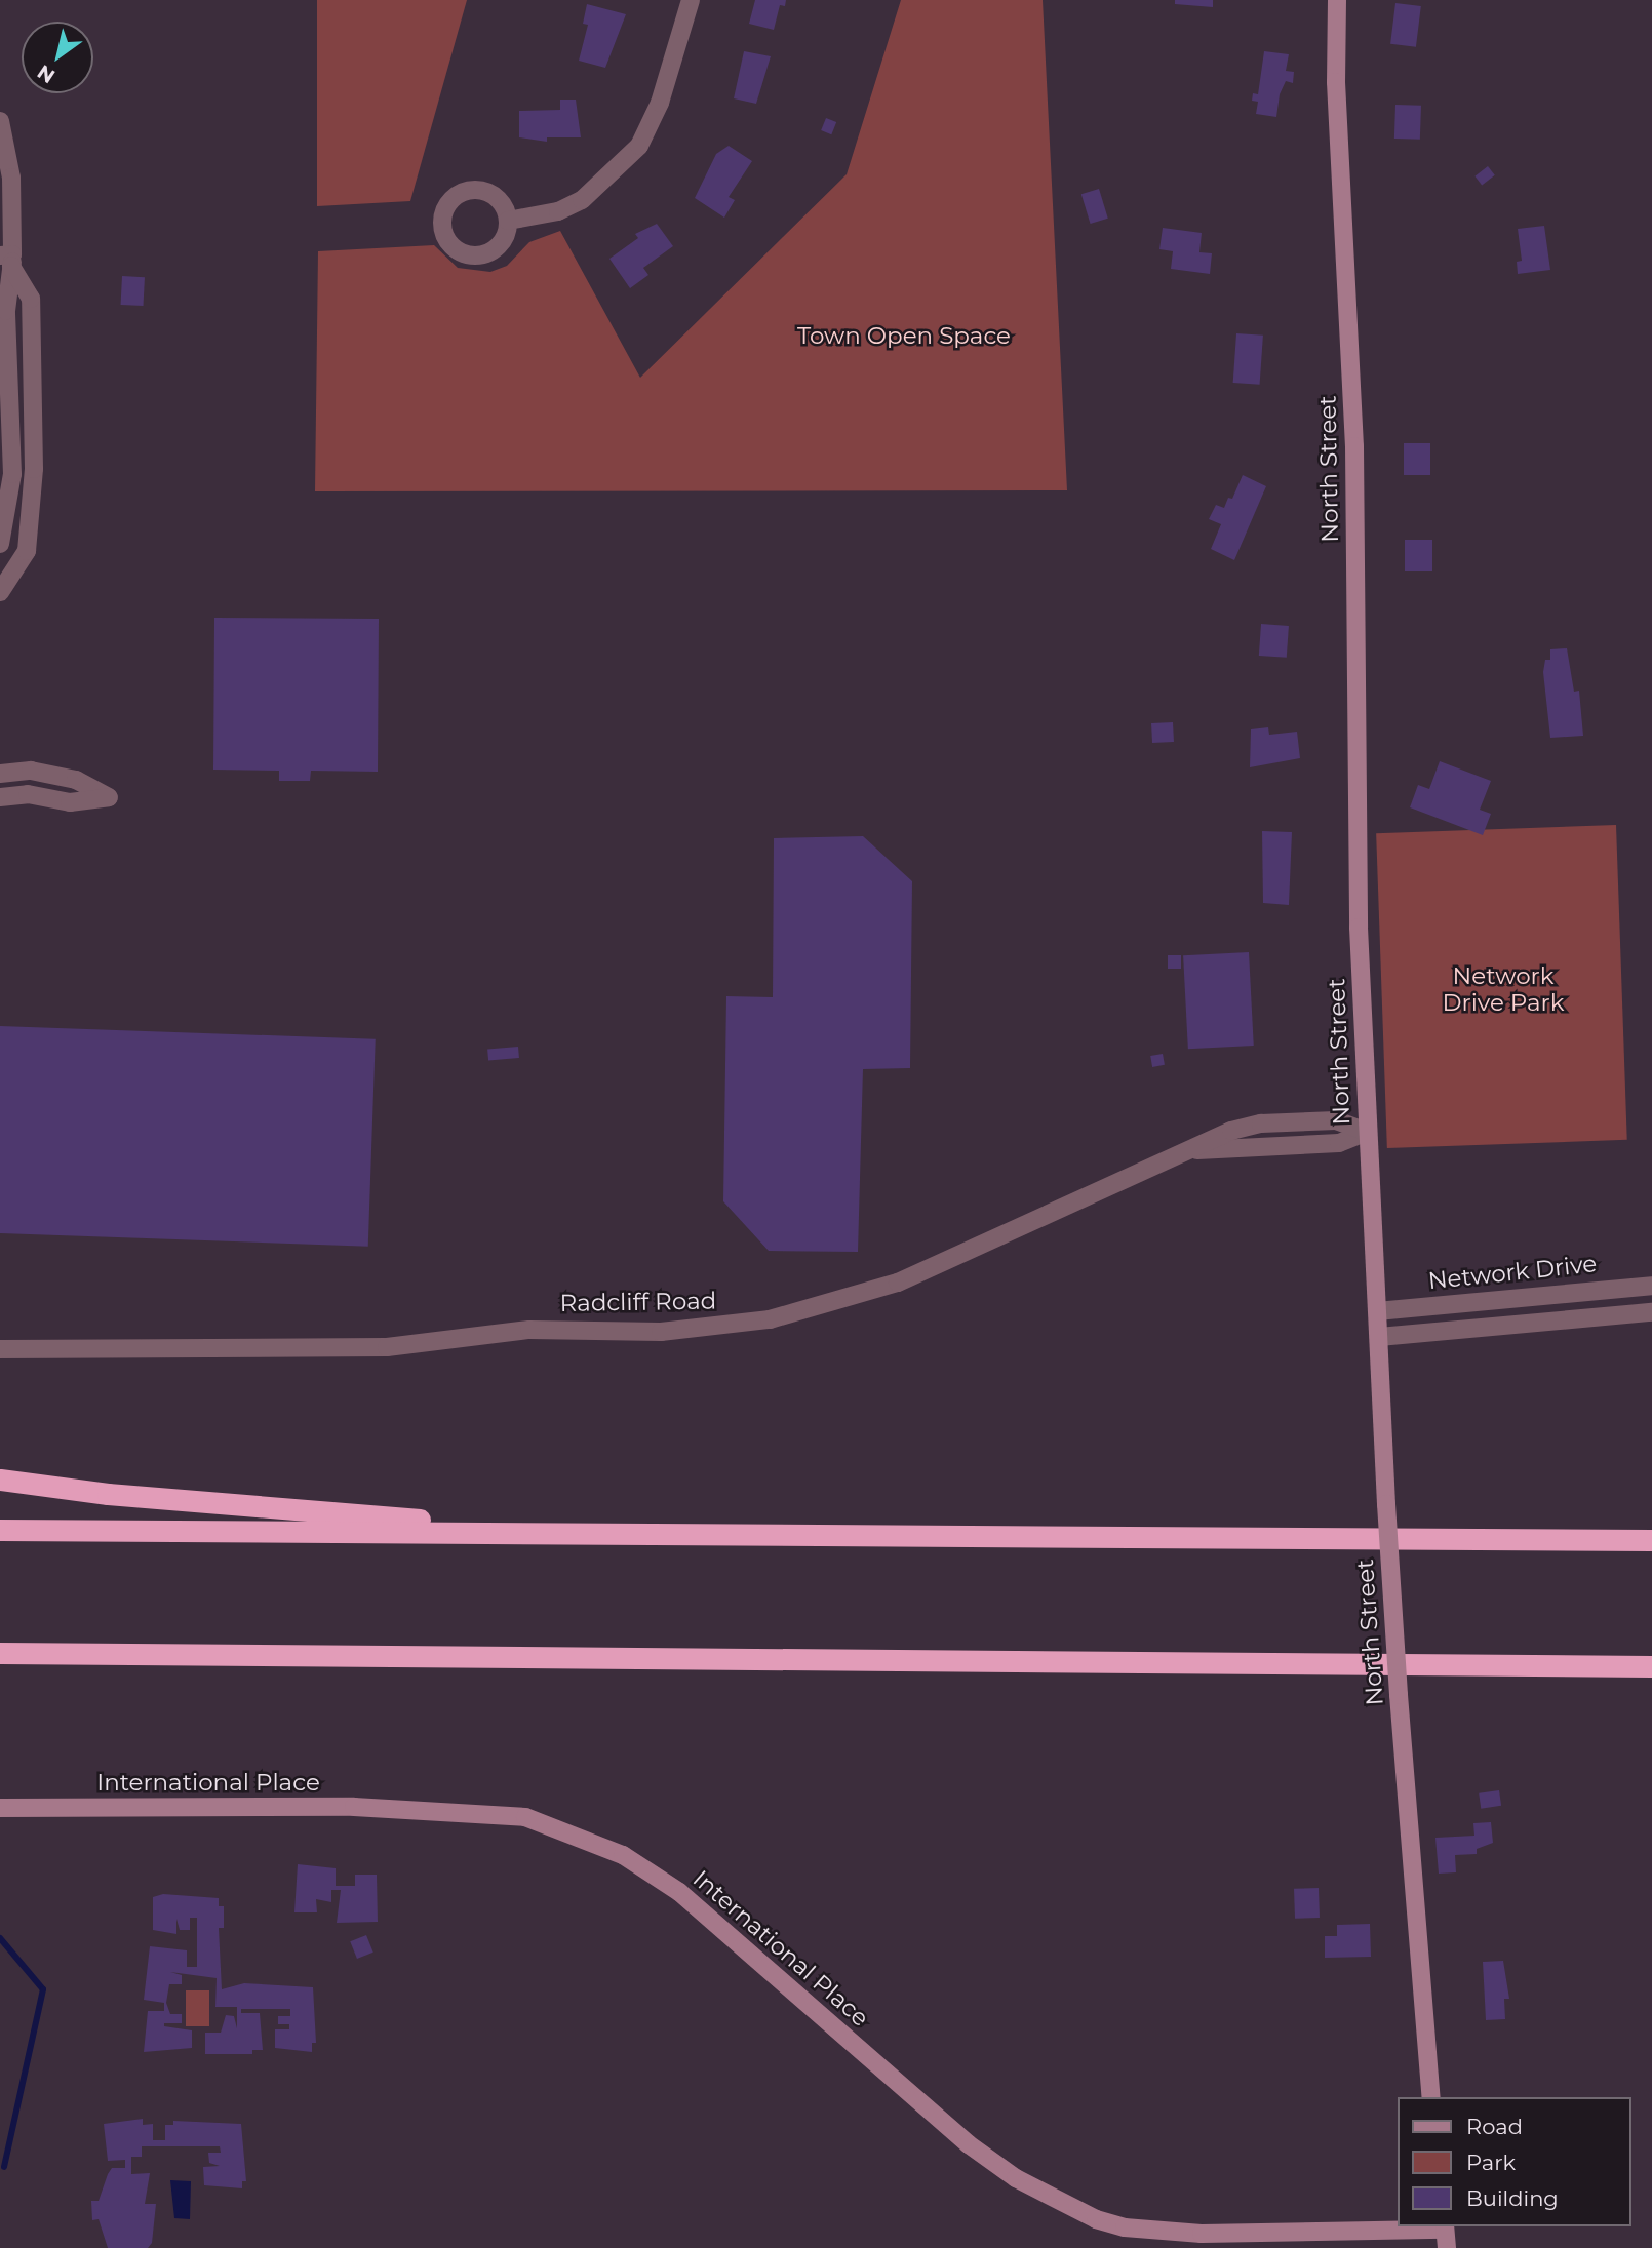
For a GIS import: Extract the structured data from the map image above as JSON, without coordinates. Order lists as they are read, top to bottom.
{
  "streets": {
    "main road": ["North Street", "International Place"],
    "street": ["Network Drive", "Radcliff Road"]
  },
  "crossings": [
    ["North Street", "Network Drive"],
    ["North Street", "Radcliff Road"]
  ],
  "parks": ["Town Open Space", "Network Drive Park"],
  "legend": ["Road", "Park", "Building"],
  "north": "bottom left"
}
